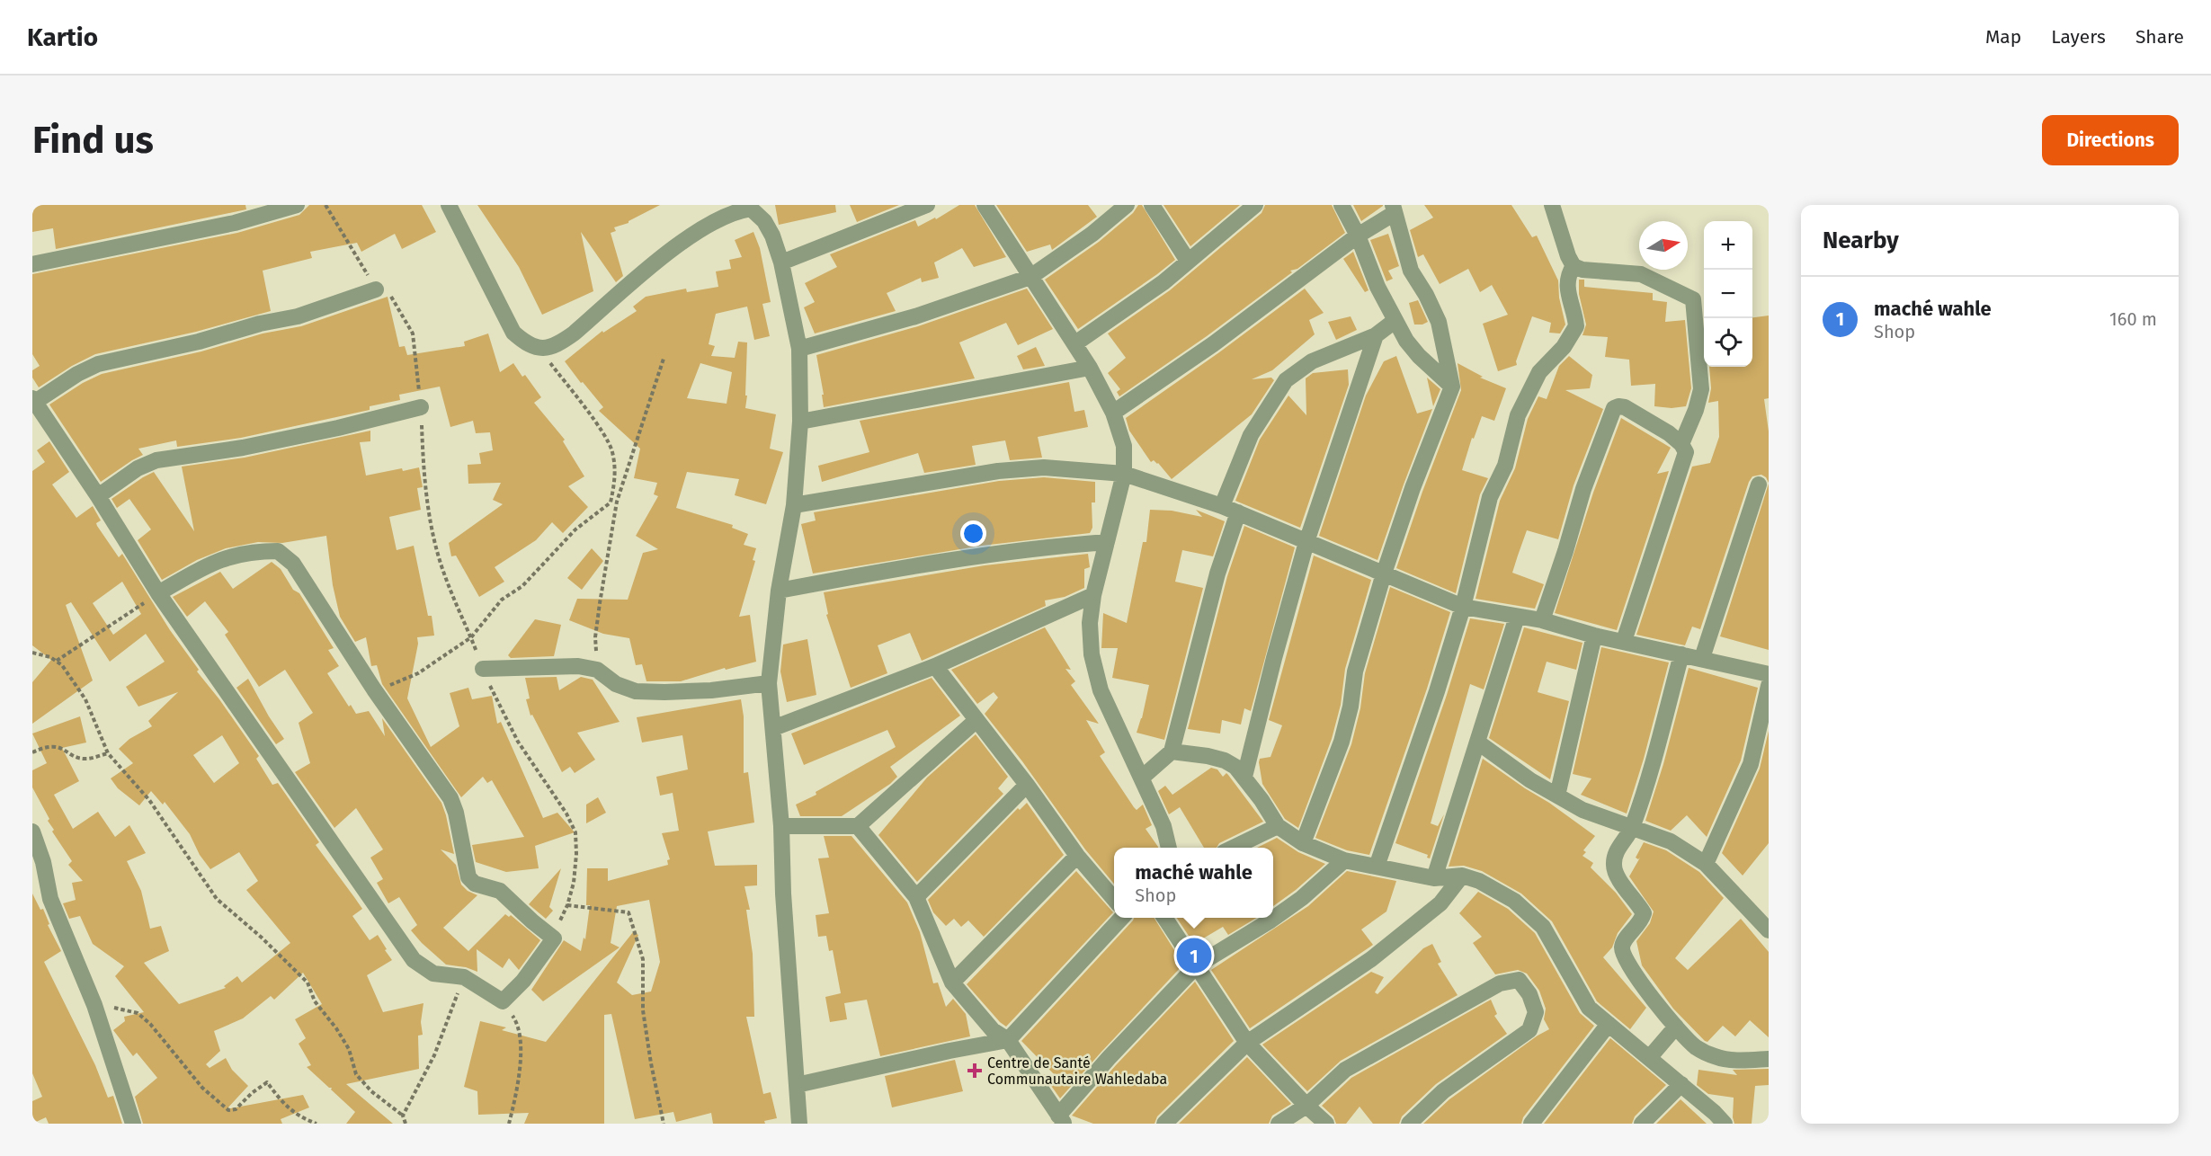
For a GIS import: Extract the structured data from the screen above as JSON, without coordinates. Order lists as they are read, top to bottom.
{
  "places": {
    "health": ["Centre de Santé Communautaire Wahledaba"]
  },
  "north": "right",
  "page": {
    "header": "Kartio",
    "nav": ["Map", "Layers", "Share"],
    "buttons": "Directions",
    "title": "Find us",
    "heading": "Nearby",
    "map_buttons": ["+", "−"],
    "list": [
      {
        "mark": "1",
        "name": "maché wahle",
        "note": "Shop",
        "value": "160 m"
      }
    ],
    "popup": ["maché wahle", "Shop"],
    "pins": "1"
  }
}
